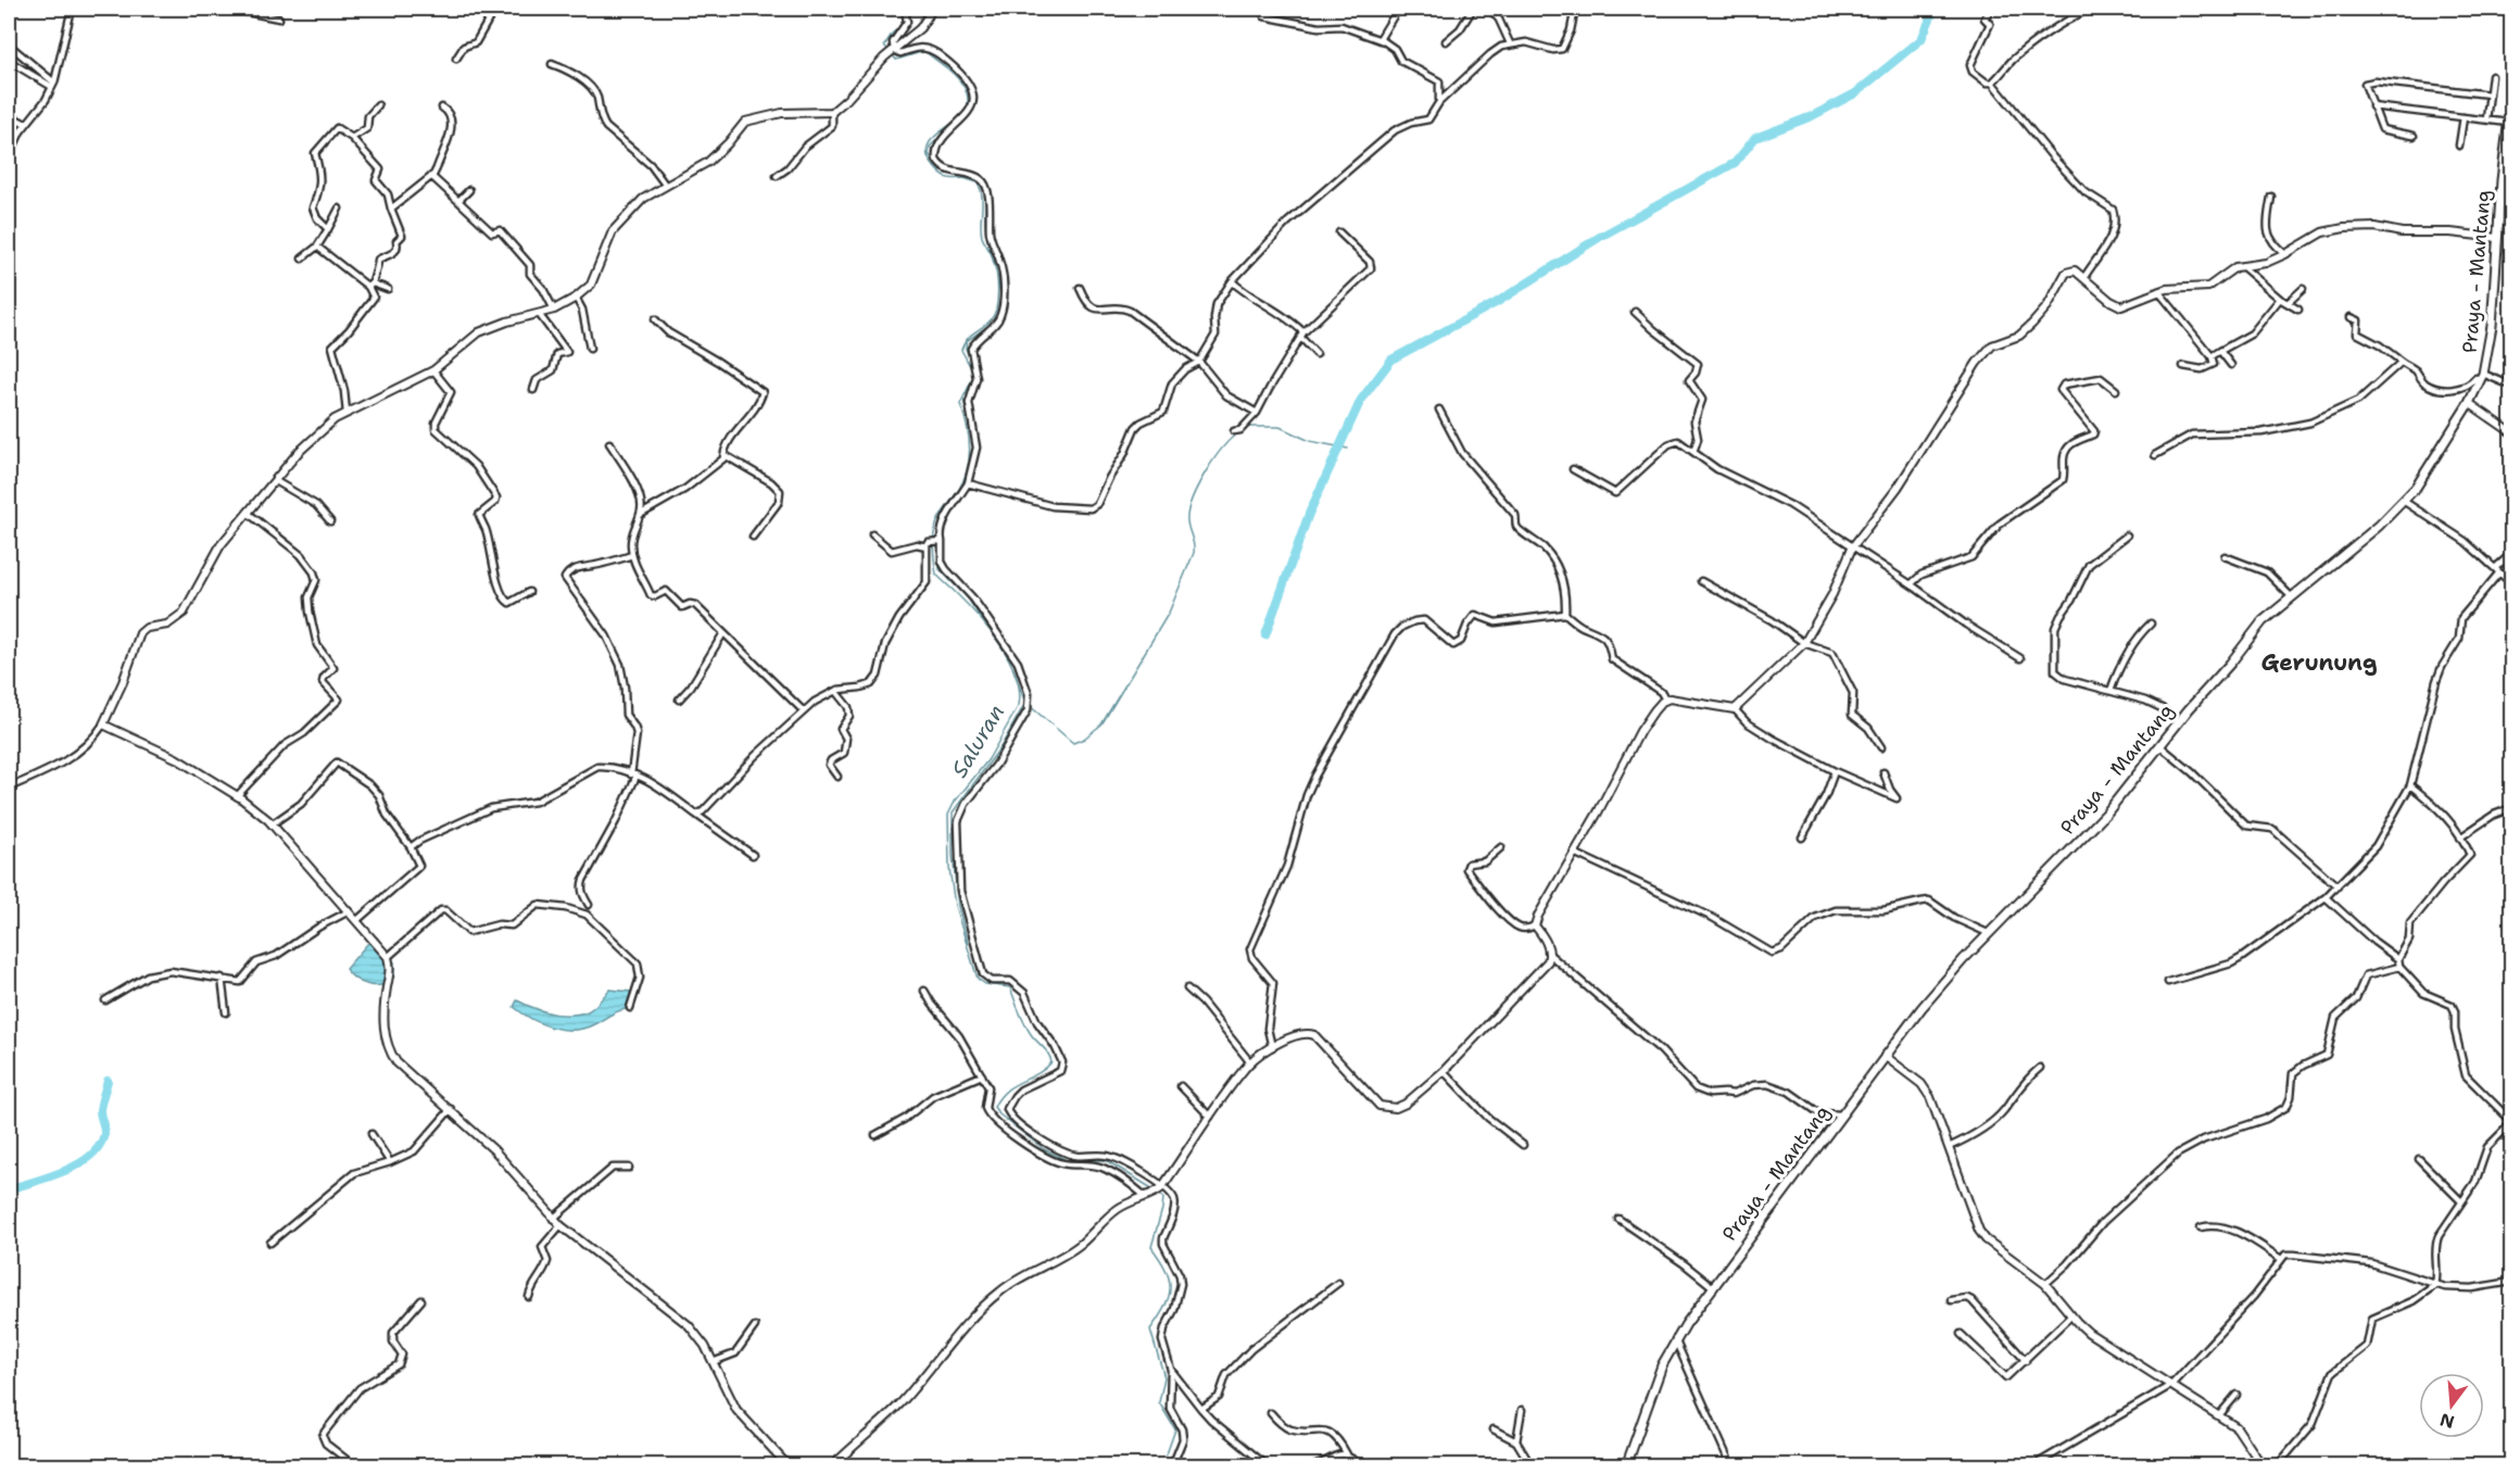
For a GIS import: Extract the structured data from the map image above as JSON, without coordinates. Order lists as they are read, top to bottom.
{
  "streets": {
    "main road": ["Praya - Mantang"]
  },
  "districts": ["Gerunung"],
  "water": ["Saluran"],
  "north": "bottom"
}
